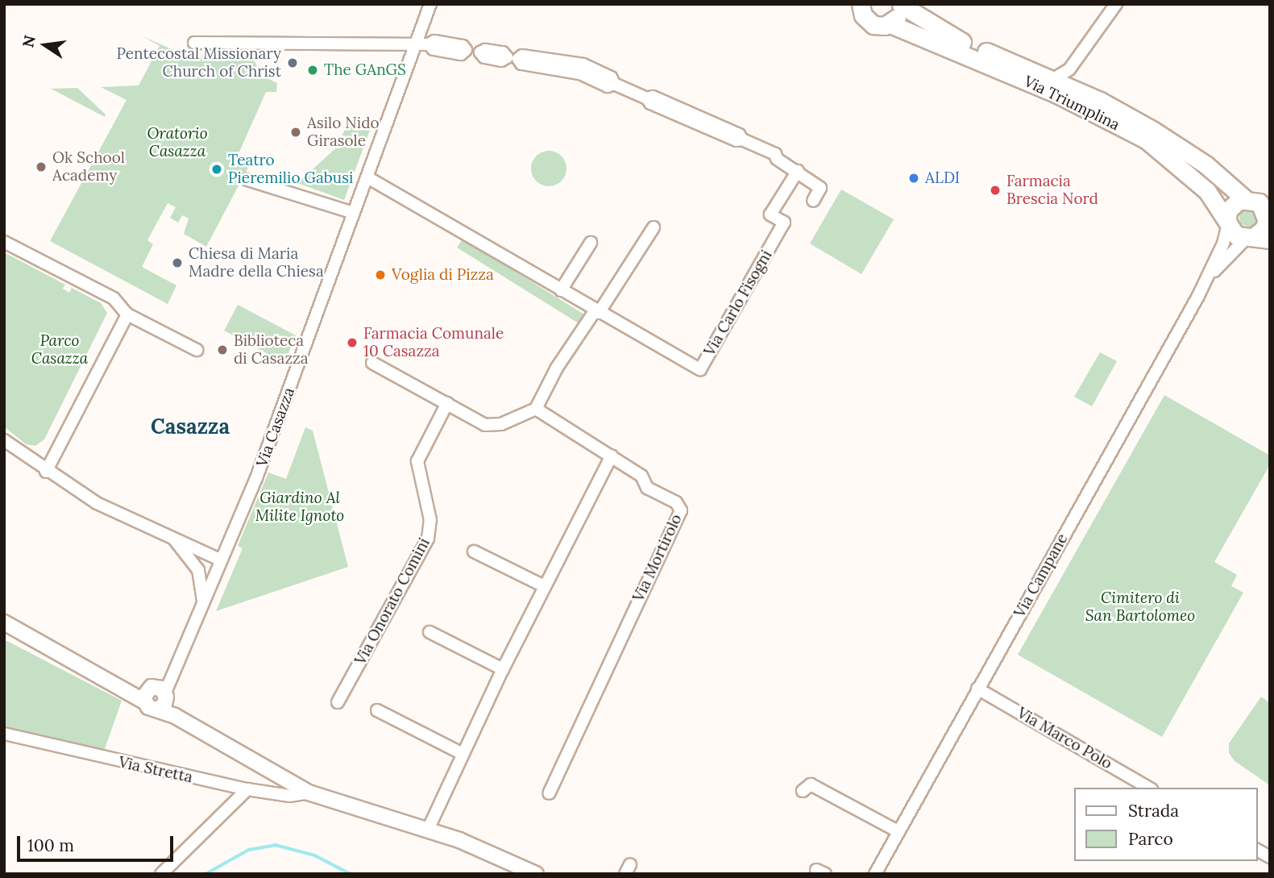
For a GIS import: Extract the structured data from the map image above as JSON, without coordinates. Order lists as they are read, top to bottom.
{
  "streets": {
    "main road": ["Via Triumplina"],
    "street": [
      "Via Carlo Fisogni",
      "Via Casazza",
      "Via Mortirolo",
      "Via Campane",
      "Via Onorato Comini",
      "Via Marco Polo",
      "Via Stretta"
    ]
  },
  "crossings": [
    ["Via Triumplina", "Via Campane"],
    ["Via Carlo Fisogni", "Via Casazza"],
    ["Via Casazza", "Via Stretta"],
    ["Via Campane", "Via Marco Polo"]
  ],
  "districts": ["Casazza"],
  "parks": [
    "Oratorio Casazza",
    "Parco Casazza",
    "Giardino Al Milite Ignoto",
    "Cimitero di San Bartolomeo"
  ],
  "places": [
    "Pentecostal Missionary Church of Christ",
    "The GAnGS",
    "Asilo Nido Girasole",
    "Ok School Academy",
    "Teatro Pieremilio Gabusi",
    "ALDI",
    "Farmacia Brescia Nord",
    "Chiesa di Maria Madre della Chiesa",
    "Voglia di Pizza",
    "Farmacia Comunale 10 Casazza",
    "Biblioteca di Casazza"
  ],
  "legend": ["Strada", "Parco"],
  "scale_bar": "100 m",
  "north": "left"
}
